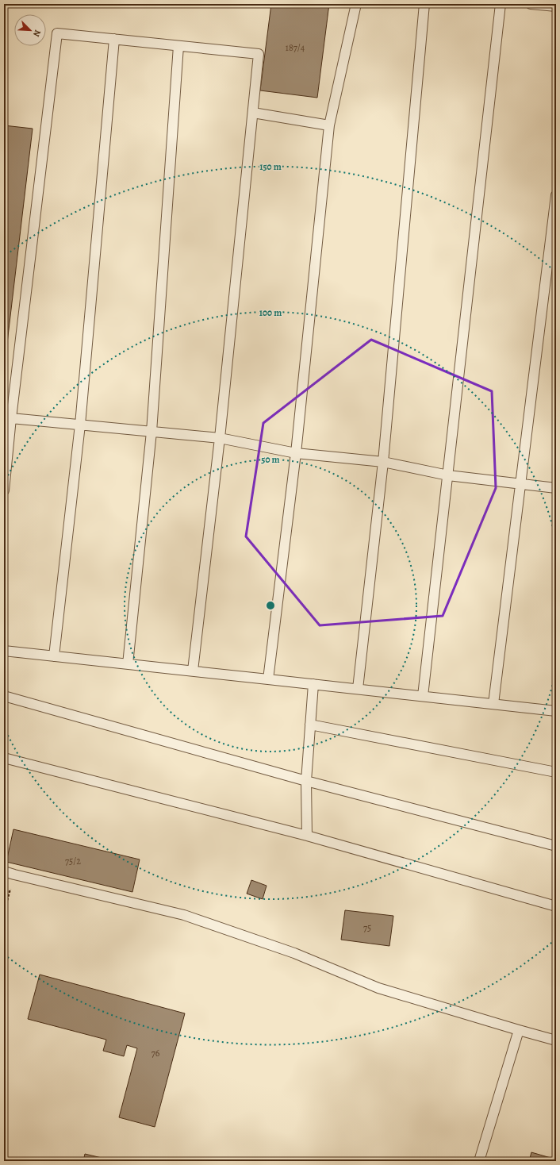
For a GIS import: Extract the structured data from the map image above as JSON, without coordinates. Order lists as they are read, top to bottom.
{
  "house_numbers": [
    "187/4",
    "75/2",
    "75",
    "76"
  ],
  "north": "bottom right",
  "rings": ["150 m", "100 m", "50 m"]
}
